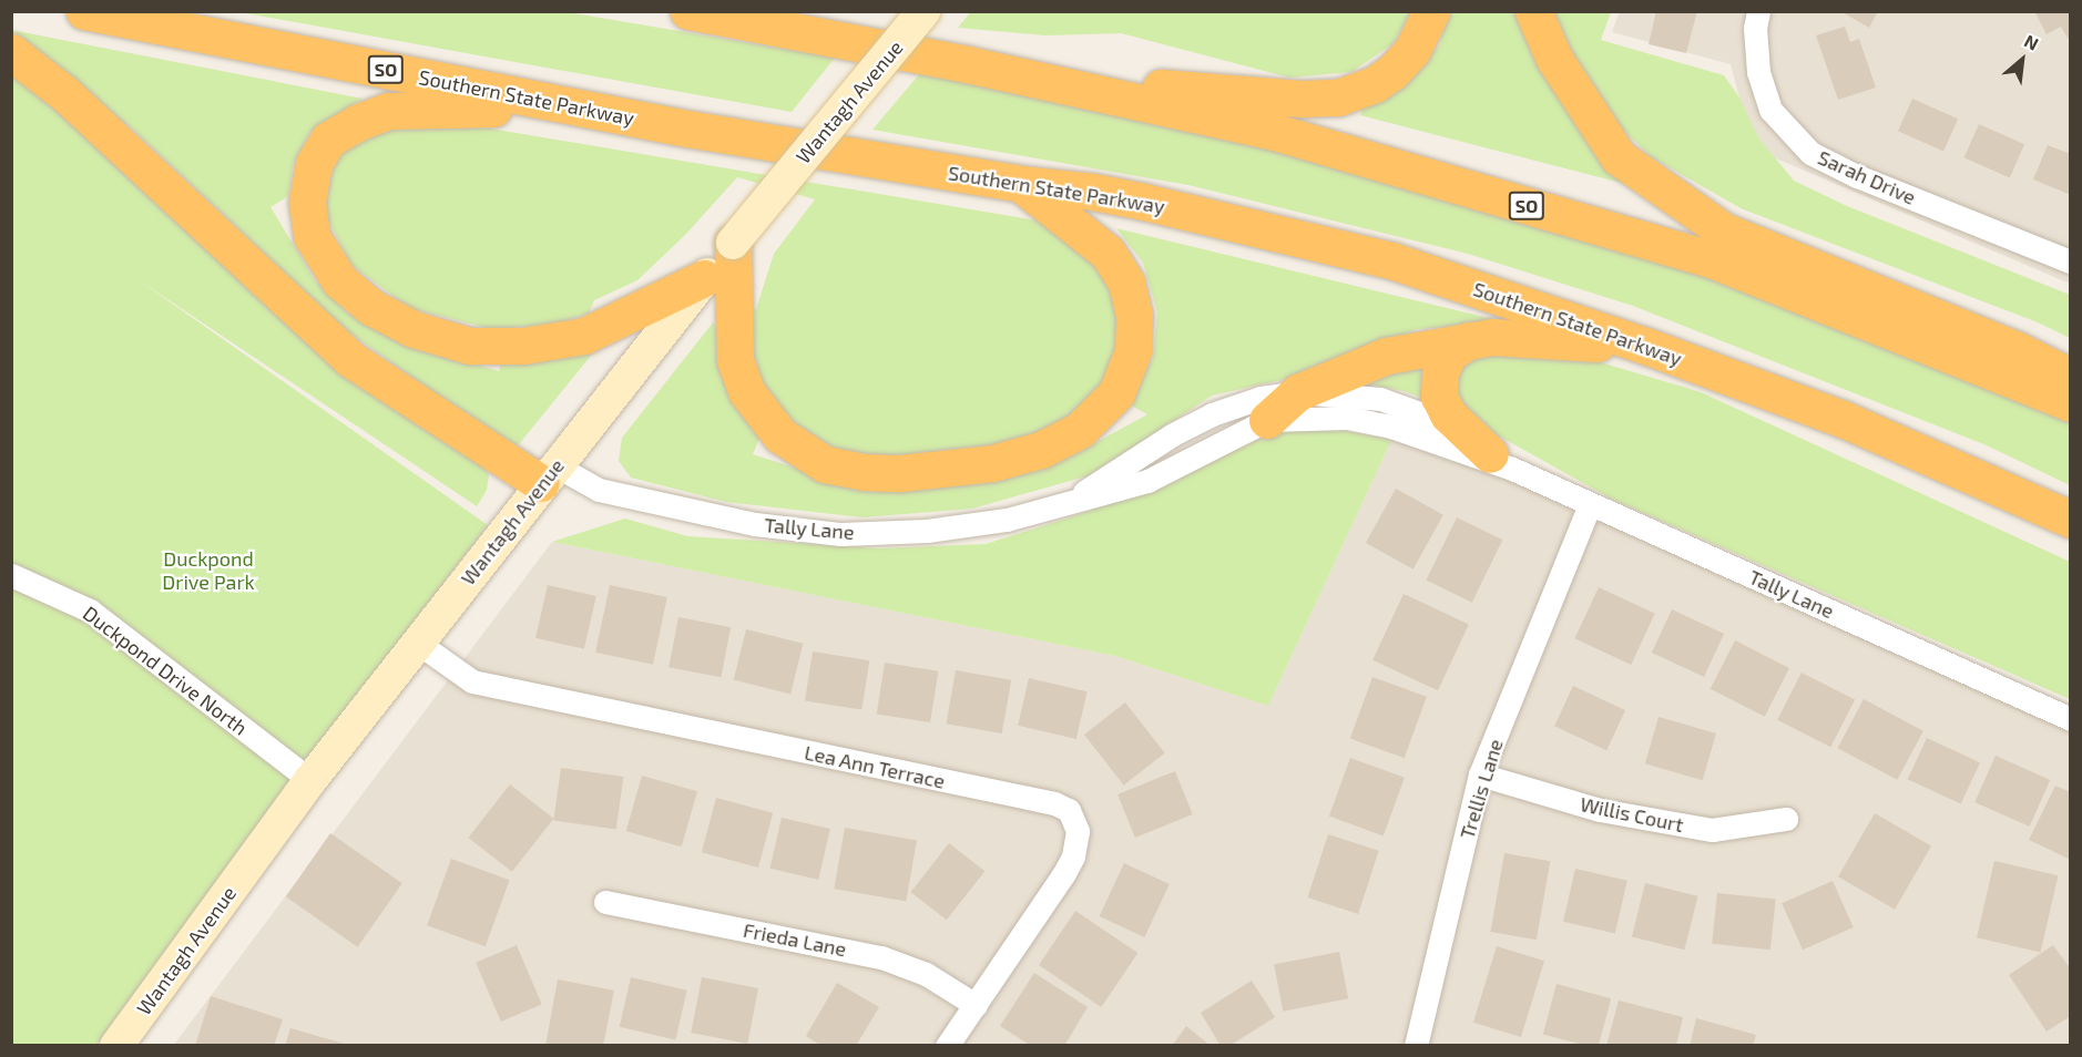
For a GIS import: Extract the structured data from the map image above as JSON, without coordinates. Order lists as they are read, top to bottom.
{
  "streets": {
    "highway": ["SO", "Southern State Parkway"],
    "main road": ["Wantagh Avenue"],
    "street": [
      "Sarah Drive",
      "Tally Lane",
      "Duckpond Drive North",
      "Lea Ann Terrace",
      "Trellis Lane",
      "Willis Court",
      "Frieda Lane"
    ]
  },
  "crossings": [
    ["Wantagh Avenue", "Tally Lane"],
    ["Wantagh Avenue", "Duckpond Drive North"],
    ["Wantagh Avenue", "Lea Ann Terrace"],
    ["Tally Lane", "Trellis Lane"],
    ["Lea Ann Terrace", "Frieda Lane"],
    ["Trellis Lane", "Willis Court"]
  ],
  "parks": ["Duckpond Drive Park"],
  "north": "top right"
}
